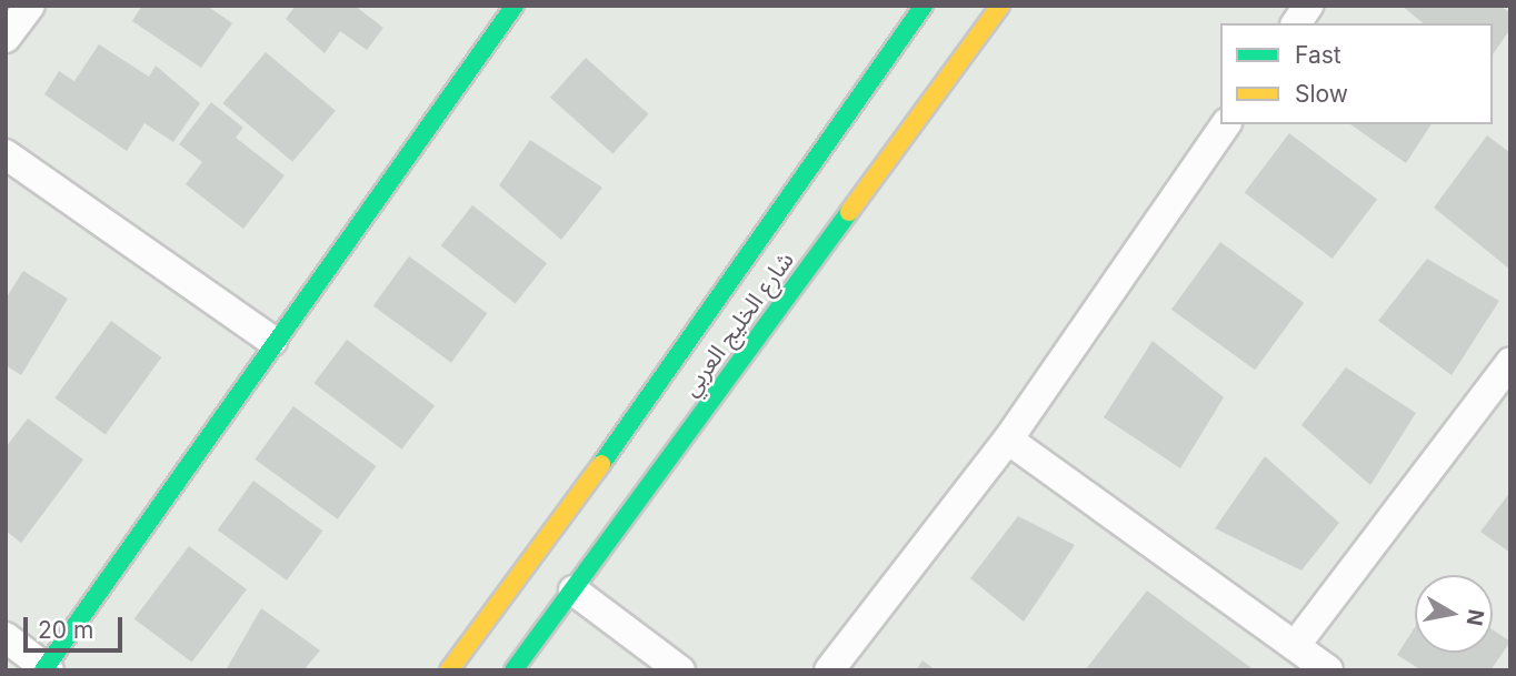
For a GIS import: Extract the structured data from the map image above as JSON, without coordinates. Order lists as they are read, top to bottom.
{
  "streets": {
    "main road": ["شارع الخليج العربي"]
  },
  "legend": ["Fast", "Slow"],
  "scale_bar": "20 m",
  "north": "right"
}
